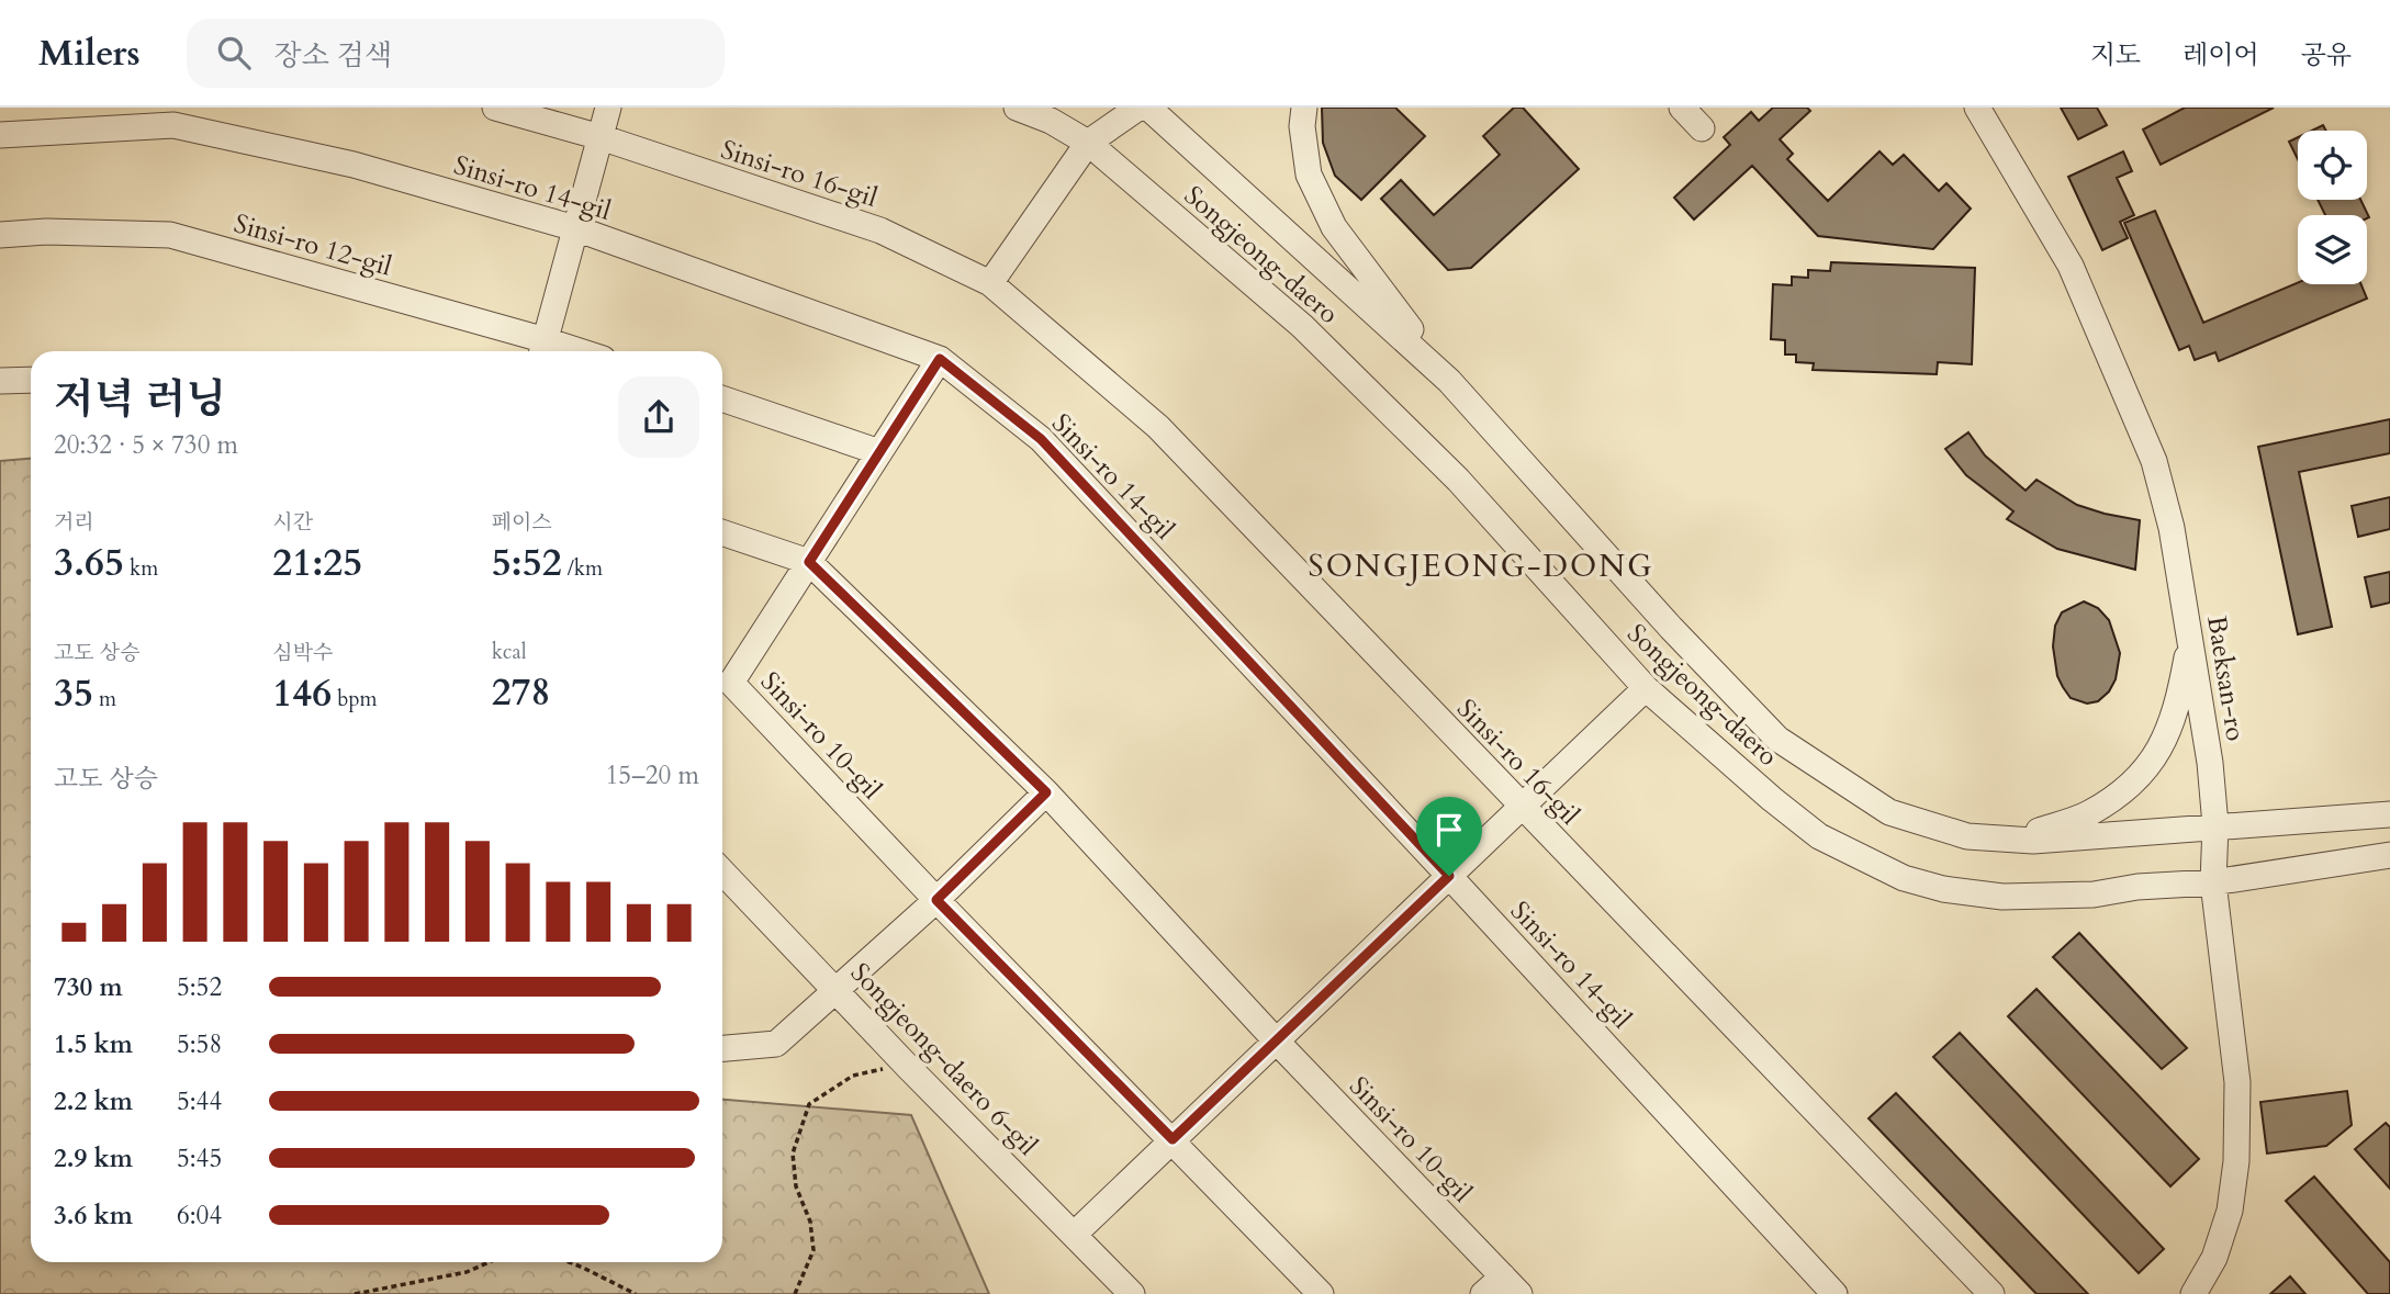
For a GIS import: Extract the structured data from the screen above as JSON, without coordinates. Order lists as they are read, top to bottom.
{
  "streets": {
    "street": [
      "Sinsi-ro 16-gil",
      "Sinsi-ro 14-gil",
      "Sinsi-ro 12-gil",
      "Songjeong-daero",
      "Baeksan-ro",
      "Sinsi-ro 10-gil",
      "Songjeong-daero 6-gil"
    ]
  },
  "crossings": [
    ["Sinsi-ro 14-gil", "Sinsi-ro 10-gil"],
    ["Songjeong-daero", "Baeksan-ro"]
  ],
  "districts": ["SONGJEONG-DONG"],
  "page": {
    "header": "Milers",
    "search": "장소 검색",
    "nav": ["지도", "레이어", "공유"],
    "heading": ["저녁 러닝", "20:32 · 5 × 730 m"],
    "stats": [
      ["거리", "3.65 km"],
      ["시간", "21:25"],
      ["페이스", "5:52 /km"],
      ["고도 상승", "35 m"],
      ["심박수", "146 bpm"],
      ["kcal", "278"]
    ],
    "chart": ["고도 상승", "15–20 m"],
    "list": [
      {
        "name": "730 m",
        "note": "5:52"
      },
      {
        "name": "1.5 km",
        "note": "5:58"
      },
      {
        "name": "2.2 km",
        "note": "5:44"
      },
      {
        "name": "2.9 km",
        "note": "5:45"
      },
      {
        "name": "3.6 km",
        "note": "6:04"
      }
    ]
  }
}
